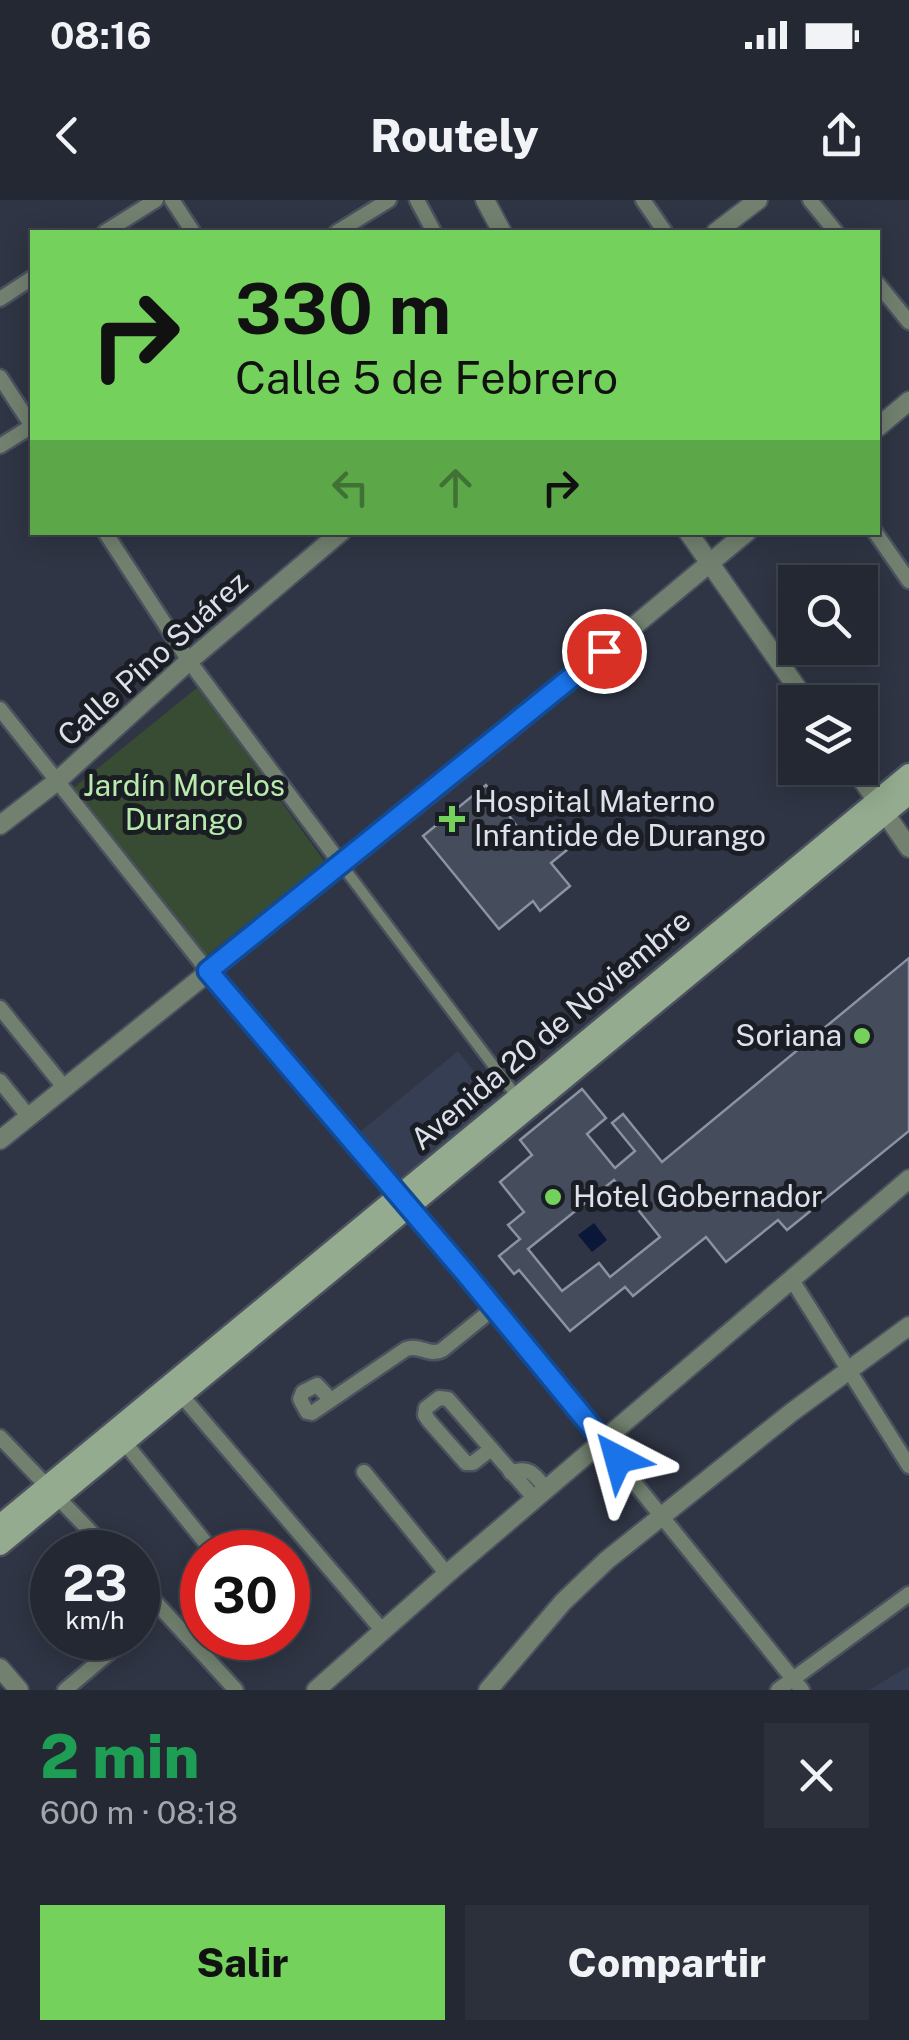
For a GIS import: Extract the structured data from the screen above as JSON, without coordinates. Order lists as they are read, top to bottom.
{
  "streets": {
    "main road": ["Avenida 20 de Noviembre"],
    "street": ["Calle Pino Suárez"]
  },
  "parks": ["Jardín Morelos Durango"],
  "places": {
    "health": ["Hospital Materno Infantide de Durango"],
    "other": ["Soriana", "Hotel Gobernador"]
  },
  "page": {
    "status": "08:16",
    "header": "Routely",
    "turn": ["330 m", "Calle 5 de Febrero"],
    "speed": "23 km/h",
    "limit": "30",
    "heading": ["2 min", "600 m · 08:18"],
    "buttons": ["Salir", "Compartir"]
  }
}
